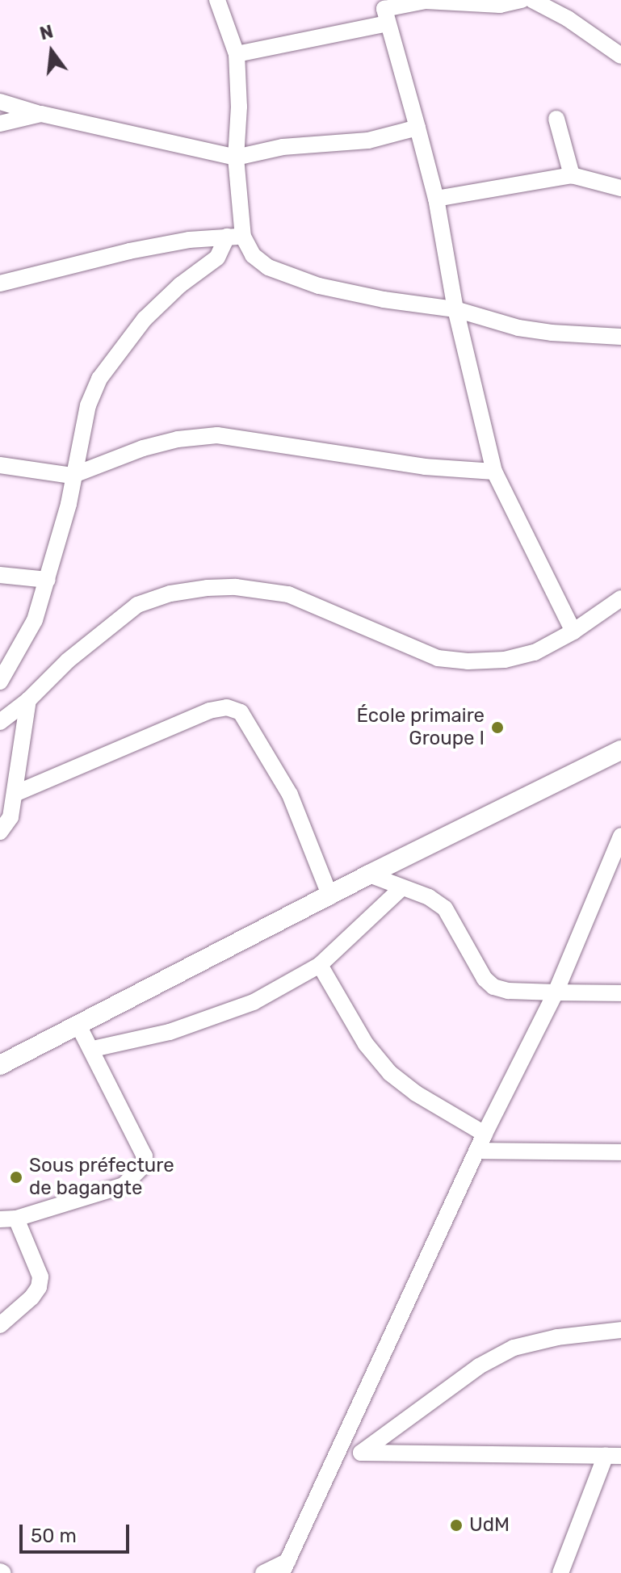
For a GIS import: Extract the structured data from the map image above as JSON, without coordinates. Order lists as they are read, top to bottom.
{
  "places": ["École primaire Groupe I", "Sous préfecture de bagangte", "UdM"],
  "scale_bar": "50 m",
  "north": "top"
}
